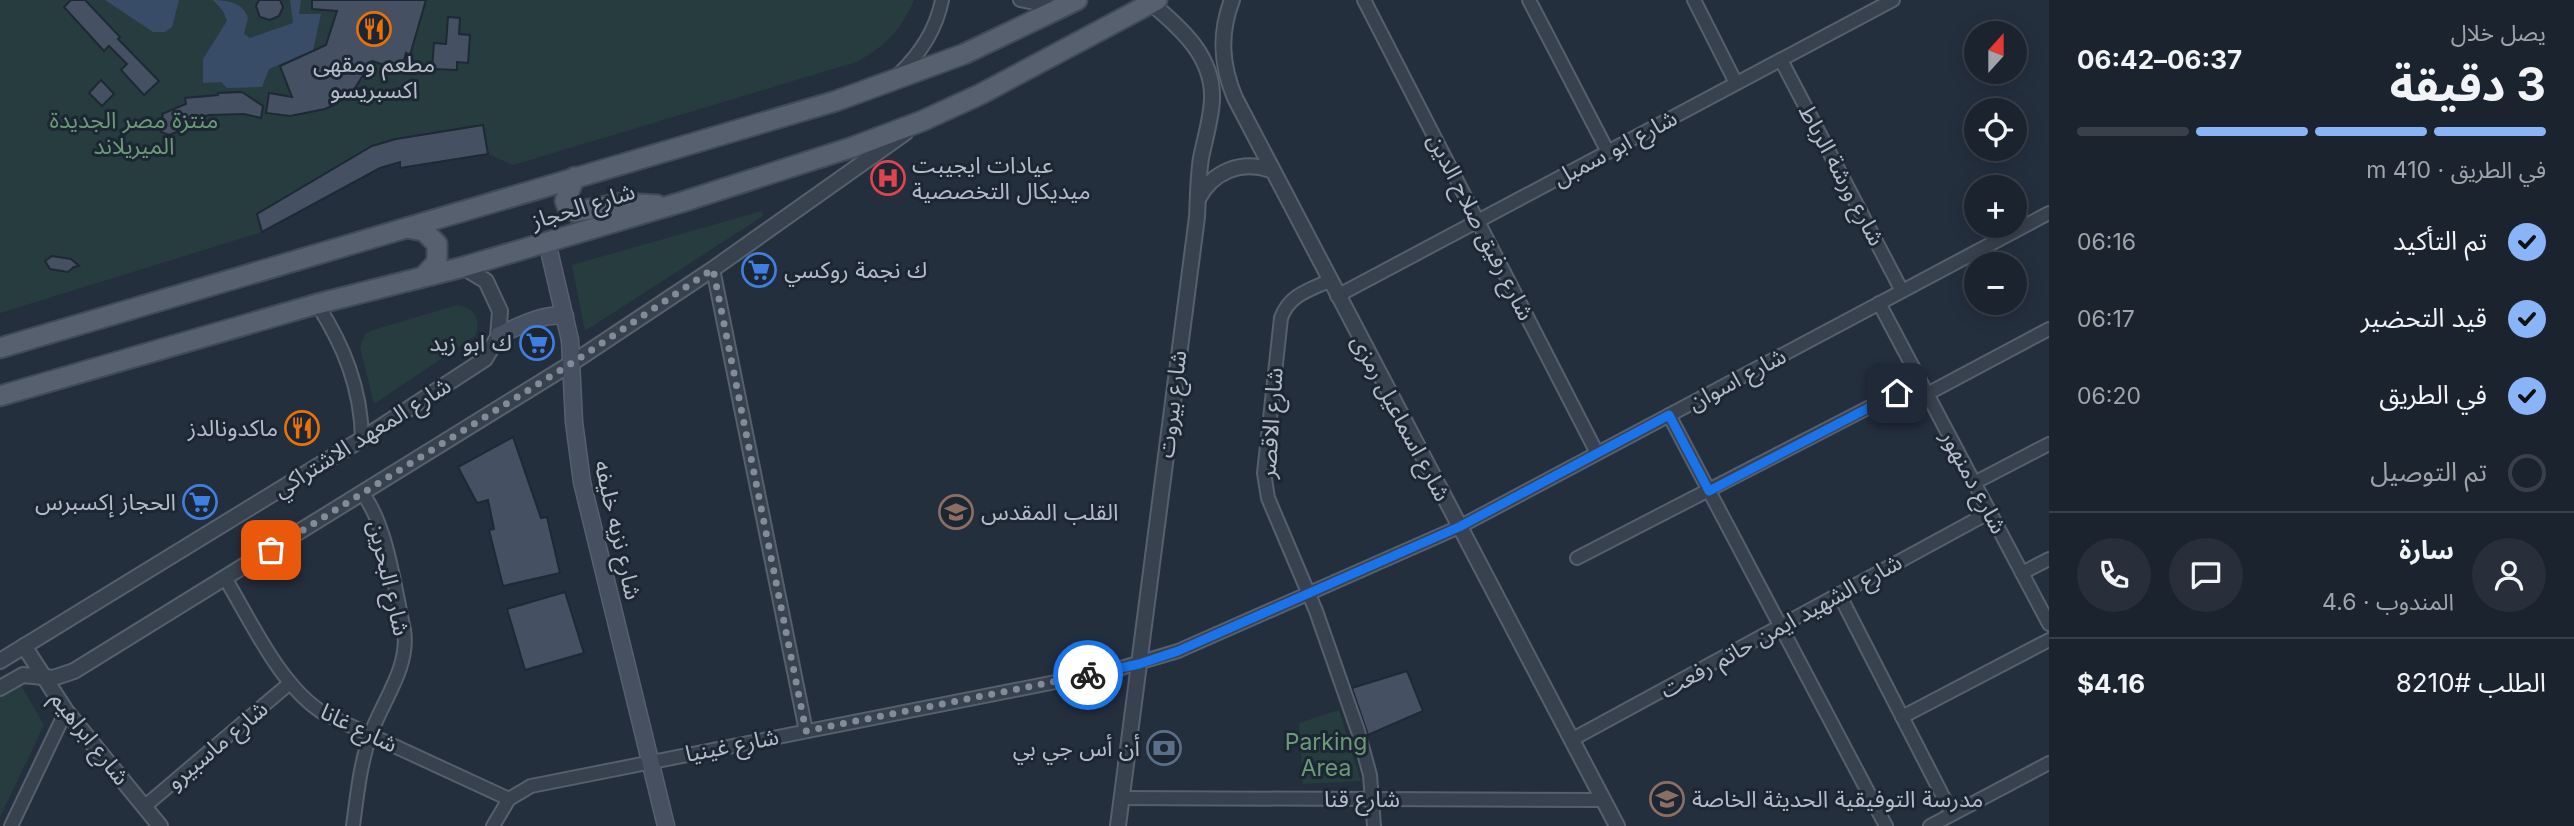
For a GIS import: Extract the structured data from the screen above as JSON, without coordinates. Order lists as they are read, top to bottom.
{
  "streets": {
    "main road": ["شارع الحجاز", "شارع نزيه خليفه"],
    "street": [
      "شارع ابو سمبل",
      "شارع ورشة الرباط",
      "شارع رفيق صلاح الدين",
      "شارع اسوان",
      "شارع بيروت",
      "شارع اسماعيل رمزى",
      "شارع الاقصر",
      "شارع المعهد الاشتراكي",
      "شارع دمنهور",
      "شارع البحرين",
      "شارع الشهيد ايمن حاتم رفعت",
      "شارع غانا",
      "شارع ابراهيم",
      "شارع ماسبيرو",
      "شارع غينيا",
      "شارع قنا"
    ]
  },
  "crossings": [
    ["شارع ابو سمبل", "شارع ورشة الرباط"],
    ["شارع ابو سمبل", "شارع رفيق صلاح الدين"],
    ["شارع ابو سمبل", "شارع اسماعيل رمزى"],
    ["شارع ورشة الرباط", "شارع اسوان"],
    ["شارع الحجاز", "شارع بيروت"],
    ["شارع الحجاز", "شارع المعهد الاشتراكي"],
    ["شارع الحجاز", "شارع نزيه خليفه"],
    ["شارع رفيق صلاح الدين", "شارع اسوان"],
    ["شارع اسوان", "شارع اسماعيل رمزى"],
    ["شارع اسوان", "شارع الاقصر"],
    ["شارع اسوان", "شارع دمنهور"],
    ["شارع اسوان", "شارع غينيا"],
    ["شارع بيروت", "شارع غينيا"],
    ["شارع بيروت", "شارع قنا"],
    ["شارع اسماعيل رمزى", "شارع الاقصر"],
    ["شارع اسماعيل رمزى", "شارع الشهيد ايمن حاتم رفعت"],
    ["شارع اسماعيل رمزى", "شارع قنا"],
    ["شارع الاقصر", "شارع غينيا"],
    ["شارع الاقصر", "شارع قنا"],
    ["شارع المعهد الاشتراكي", "شارع نزيه خليفه"],
    ["شارع المعهد الاشتراكي", "شارع البحرين"],
    ["شارع المعهد الاشتراكي", "شارع غانا"],
    ["شارع المعهد الاشتراكي", "شارع ابراهيم"],
    ["شارع دمنهور", "شارع الشهيد ايمن حاتم رفعت"],
    ["شارع نزيه خليفه", "شارع غينيا"],
    ["شارع البحرين", "شارع غانا"],
    ["شارع غانا", "شارع ماسبيرو"],
    ["شارع غانا", "شارع غينيا"],
    ["شارع ابراهيم", "شارع ماسبيرو"]
  ],
  "parks": ["منتزة مصر الجديدة الميريلاند", "Parking Area"],
  "places": {
    "restaurant": ["مطعم ومقهى اكسبريسو", "ماكدونالدز"],
    "hospital": ["عيادات ايجيبت ميديكال التخصصية"],
    "supermarket": ["ك نجمة روكسي", "ك ابو زيد", "الحجاز إكسبرس"],
    "school or university": ["القلب المقدس", "مدرسة التوفيقية الحديثة الخاصة"],
    "bank": ["أن أس جي بي"]
  },
  "north": "top",
  "page": {
    "heading": ["3 دقيقة", "يصل خلال", "06:37–06:42"],
    "panel": [
      "سارة",
      "المندوب · 4.6",
      "الطلب #8210",
      "$4.16"
    ],
    "map_buttons": ["+", "−"],
    "bar": "في الطريق · 410 m",
    "list": [
      ["تم التأكيد", "06:16"],
      ["قيد التحضير", "06:17"],
      ["في الطريق", "06:20"],
      "تم التوصيل"
    ]
  }
}
